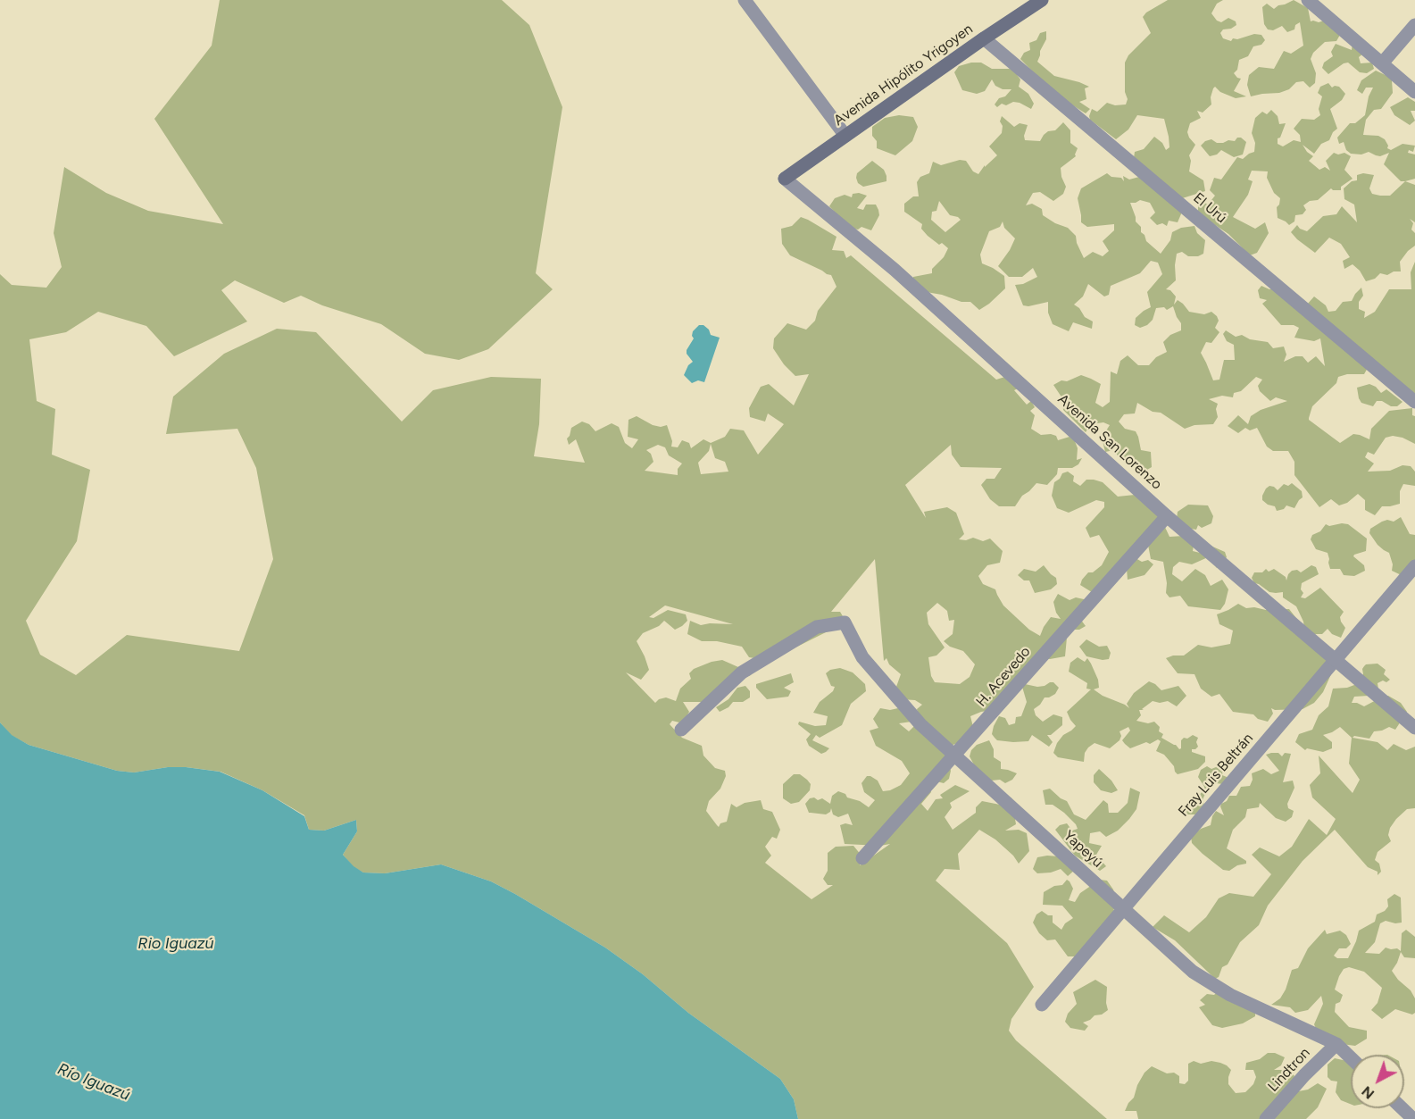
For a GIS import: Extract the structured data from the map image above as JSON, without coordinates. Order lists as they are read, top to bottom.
{
  "streets": {
    "main road": ["Avenida Hipólito Yrigoyen"],
    "street": [
      "El Urú",
      "Avenida San Lorenzo",
      "H. Acevedo",
      "Fray Luis Beltrán",
      "Yapeyú",
      "Lindtron"
    ]
  },
  "crossings": [
    ["Avenida Hipólito Yrigoyen", "El Urú"],
    ["Avenida Hipólito Yrigoyen", "Avenida San Lorenzo"],
    ["Avenida San Lorenzo", "H. Acevedo"],
    ["Avenida San Lorenzo", "Fray Luis Beltrán"],
    ["H. Acevedo", "Yapeyú"],
    ["Fray Luis Beltrán", "Yapeyú"],
    ["Yapeyú", "Lindtron"]
  ],
  "water": ["Rio Iguazú", "Río Iguazú"],
  "north": "bottom left"
}
